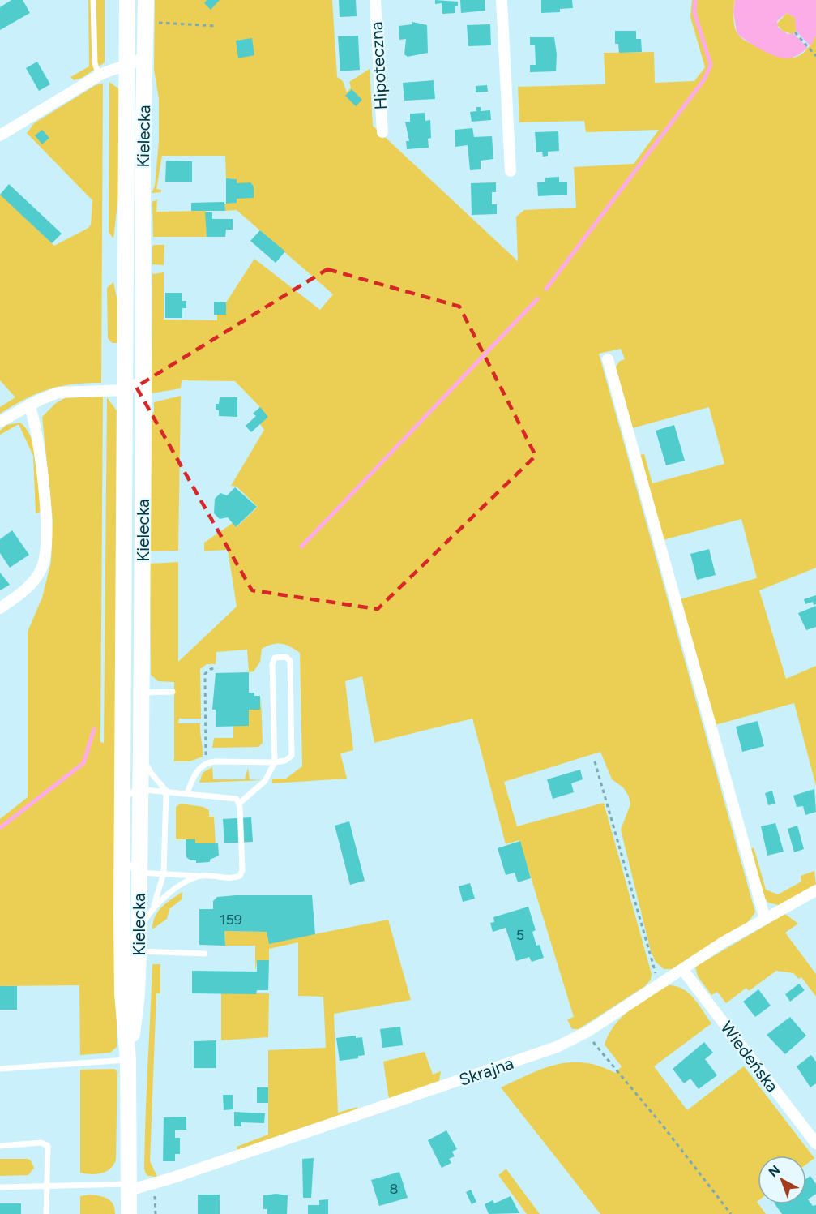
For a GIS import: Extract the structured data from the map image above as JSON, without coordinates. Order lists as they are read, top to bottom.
{
  "streets": {
    "main road": ["Kielecka"],
    "street": ["Hipoteczna", "Wiedeńska", "Skrajna"]
  },
  "crossings": [
    ["Kielecka", "Skrajna"],
    ["Wiedeńska", "Skrajna"]
  ],
  "house_numbers": ["159", "5", "8"],
  "north": "top left"
}
